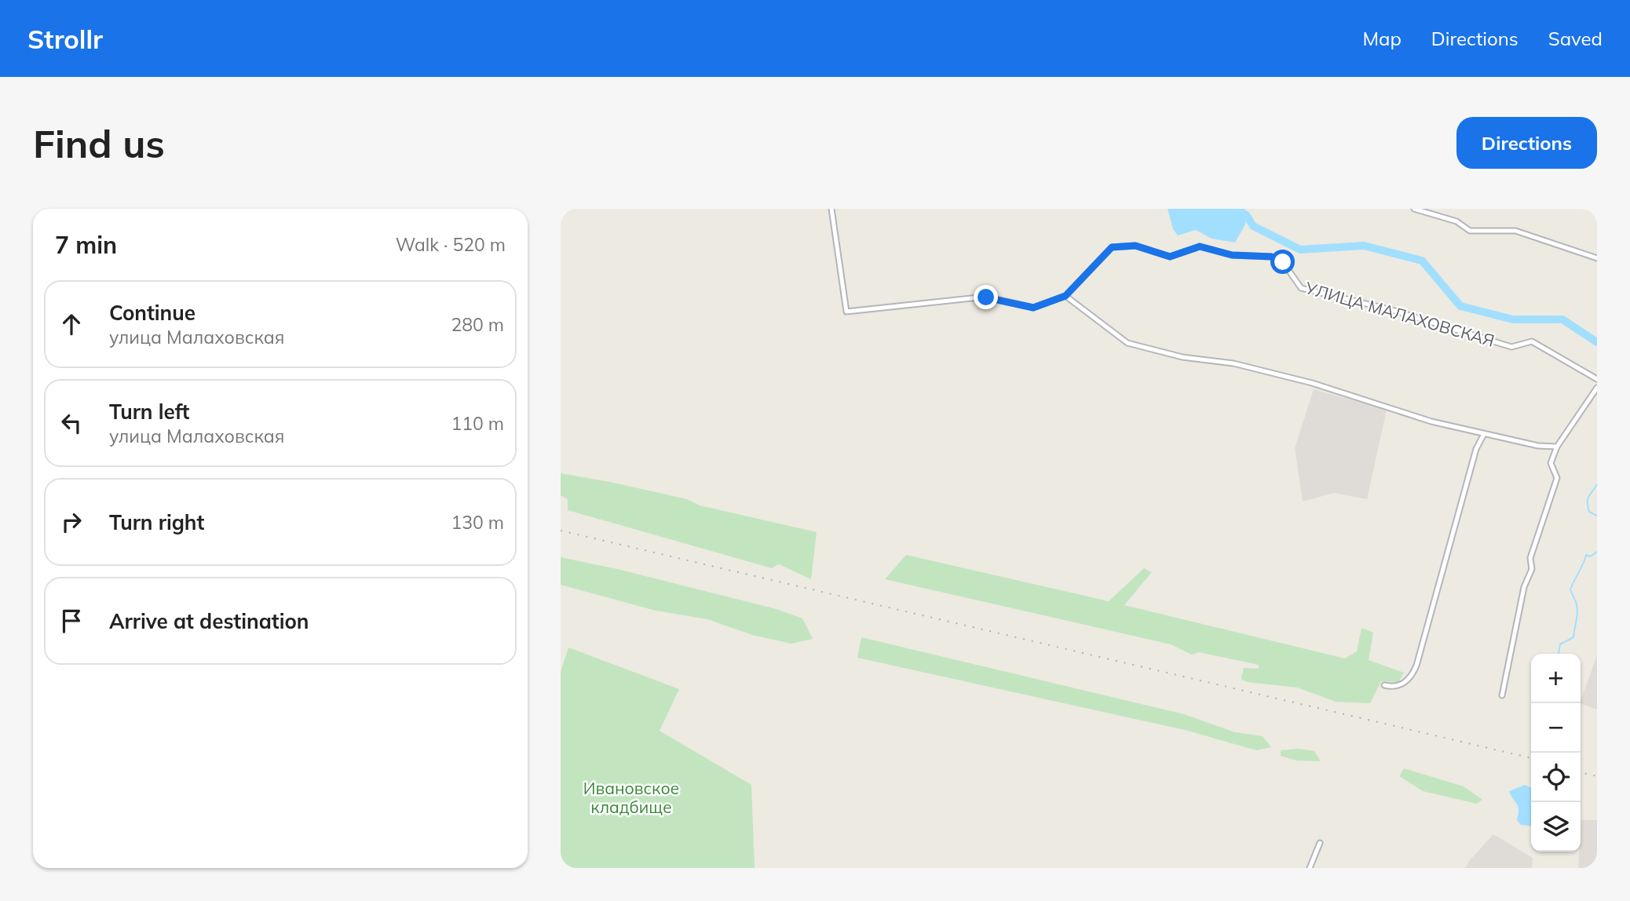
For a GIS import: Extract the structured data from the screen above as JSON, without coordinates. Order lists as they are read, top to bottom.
{
  "streets": {
    "street": ["УЛИЦА МАЛАХОВСКАЯ"]
  },
  "parks": ["Ивановское кладбище"],
  "page": {
    "header": "Strollr",
    "nav": ["Map", "Directions", "Saved"],
    "buttons": "Directions",
    "title": "Find us",
    "heading": ["7 min", "Walk · 520 m"],
    "list": [
      ["Continue", "улица Малаховская", "280 m"],
      ["Turn left", "улица Малаховская", "110 m"],
      ["Turn right", "130 m"],
      "Arrive at destination"
    ],
    "map_buttons": ["+", "−"]
  }
}
